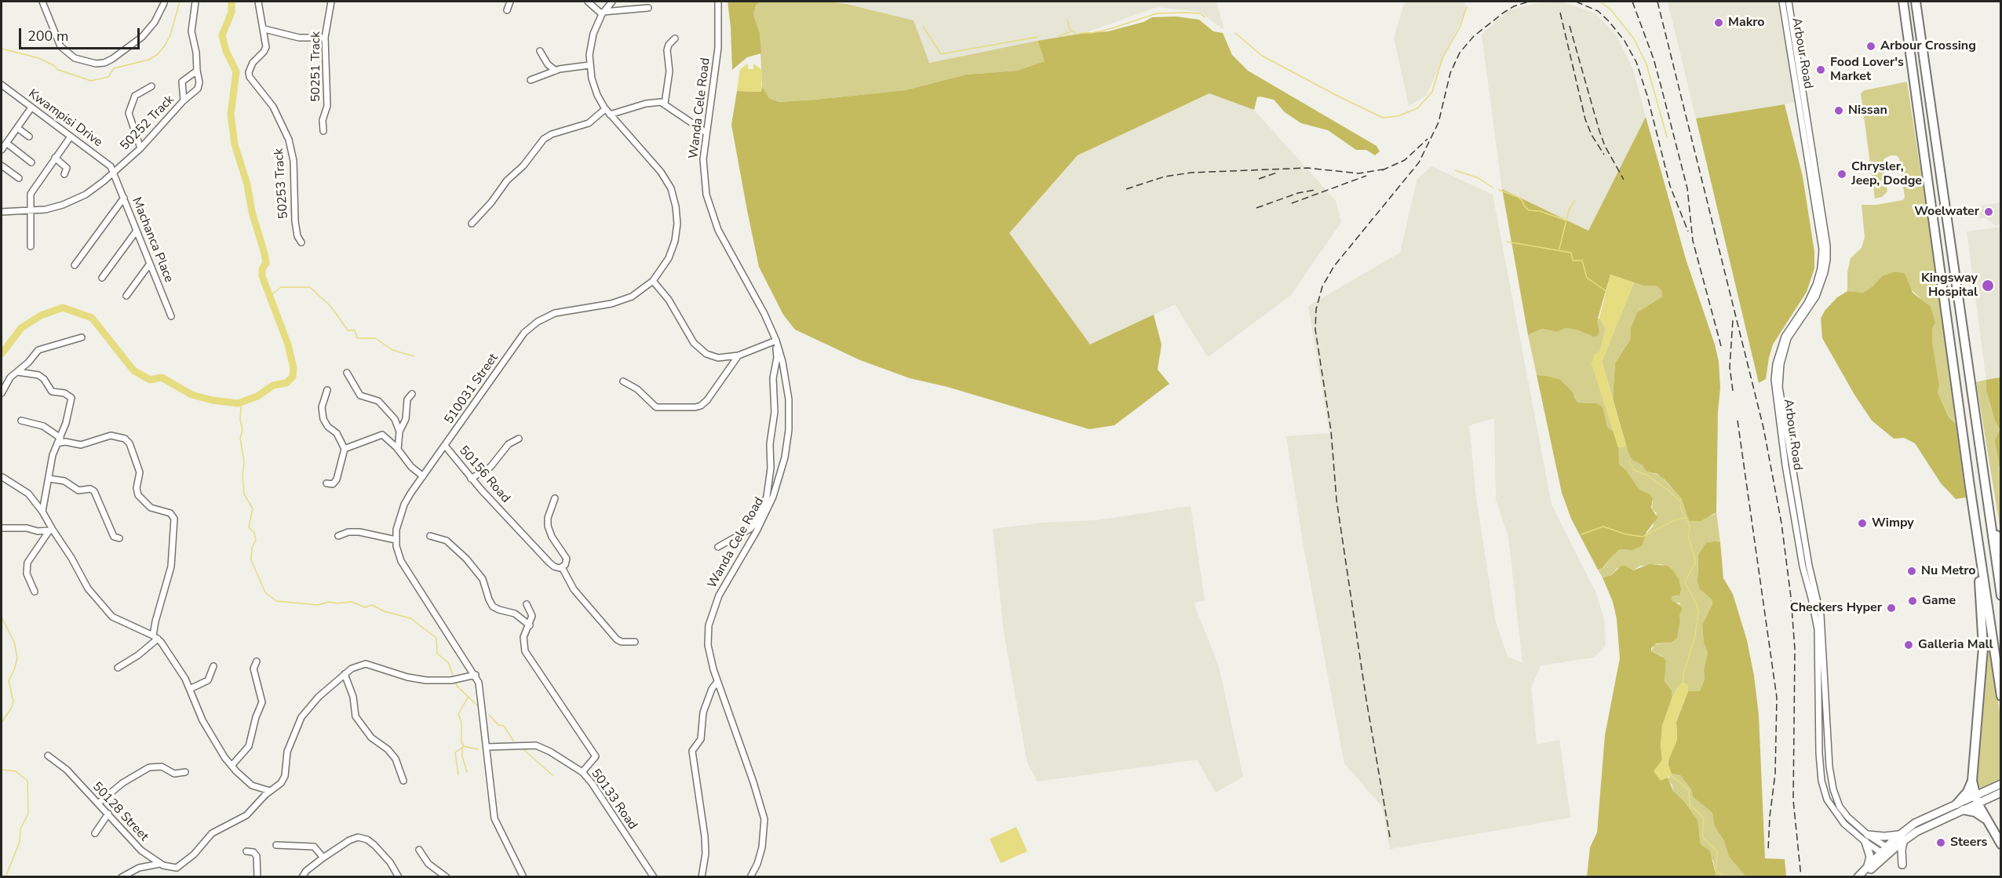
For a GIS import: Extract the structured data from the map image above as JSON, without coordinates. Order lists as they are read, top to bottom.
{
  "streets": {
    "street": [
      "Arbour Road",
      "50251 Track",
      "Wanda Cele Road",
      "Kwampisi Drive",
      "50252 Track",
      "50253 Track",
      "Machanca Place",
      "510031 Street",
      "50156 Road",
      "50133 Road",
      "50128 Street"
    ]
  },
  "crossings": [
    ["Kwampisi Drive", "50252 Track"],
    ["Kwampisi Drive", "Machanca Place"],
    ["50252 Track", "Machanca Place"],
    ["510031 Street", "50156 Road"],
    ["510031 Street", "50133 Road"]
  ],
  "places": [
    "Makro",
    "Arbour Crossing",
    "Food Lover's Market",
    "Nissan",
    "Chrysler, Jeep, Dodge",
    "Woelwater",
    "Kingsway Hospital",
    "Wimpy",
    "Nu Metro",
    "Game",
    "Checkers Hyper",
    "Galleria Mall",
    "Steers"
  ],
  "scale_bar": "200 m"
}
